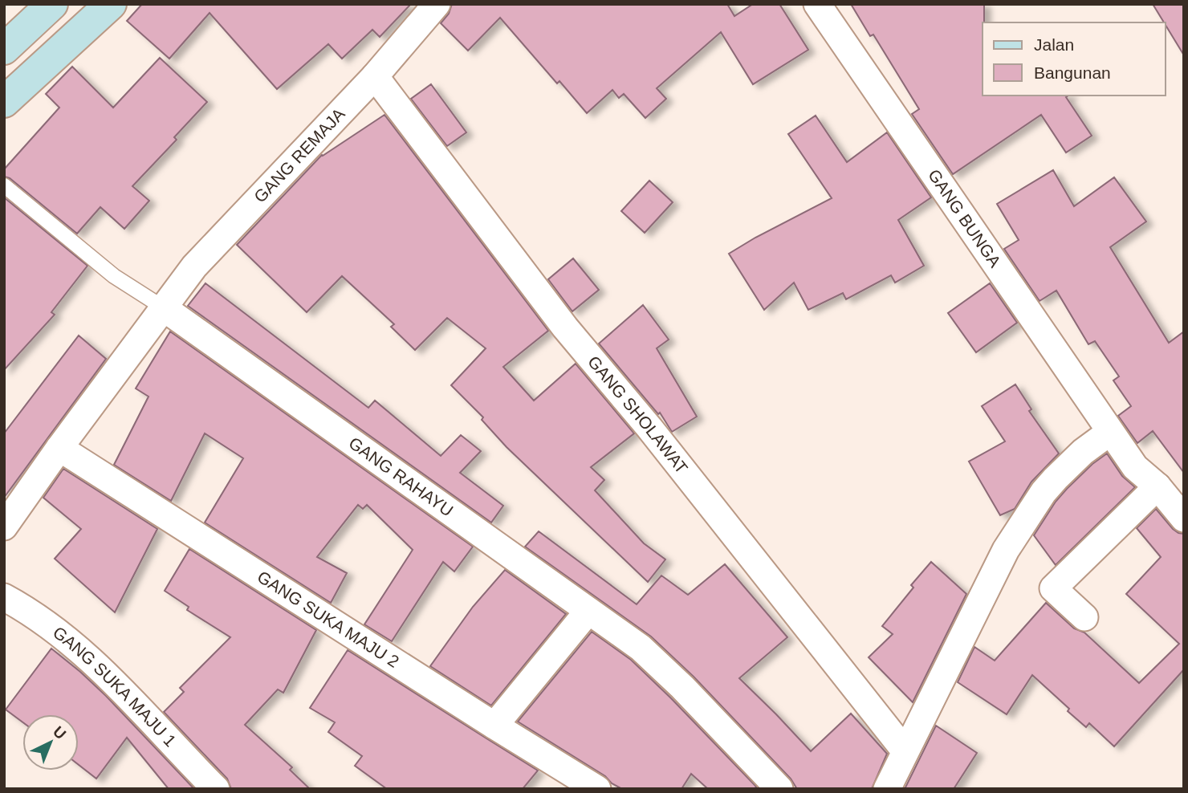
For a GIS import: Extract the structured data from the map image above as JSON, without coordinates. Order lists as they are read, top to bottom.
{
  "streets": {
    "street": [
      "GANG REMAJA",
      "GANG BUNGA",
      "GANG SHOLAWAT",
      "GANG RAHAYU",
      "GANG SUKA MAJU 2",
      "GANG SUKA MAJU 1"
    ]
  },
  "crossings": [
    ["GANG REMAJA", "GANG SHOLAWAT"],
    ["GANG REMAJA", "GANG RAHAYU"],
    ["GANG REMAJA", "GANG SUKA MAJU 2"]
  ],
  "legend": ["Jalan", "Bangunan"],
  "north": "top right"
}
